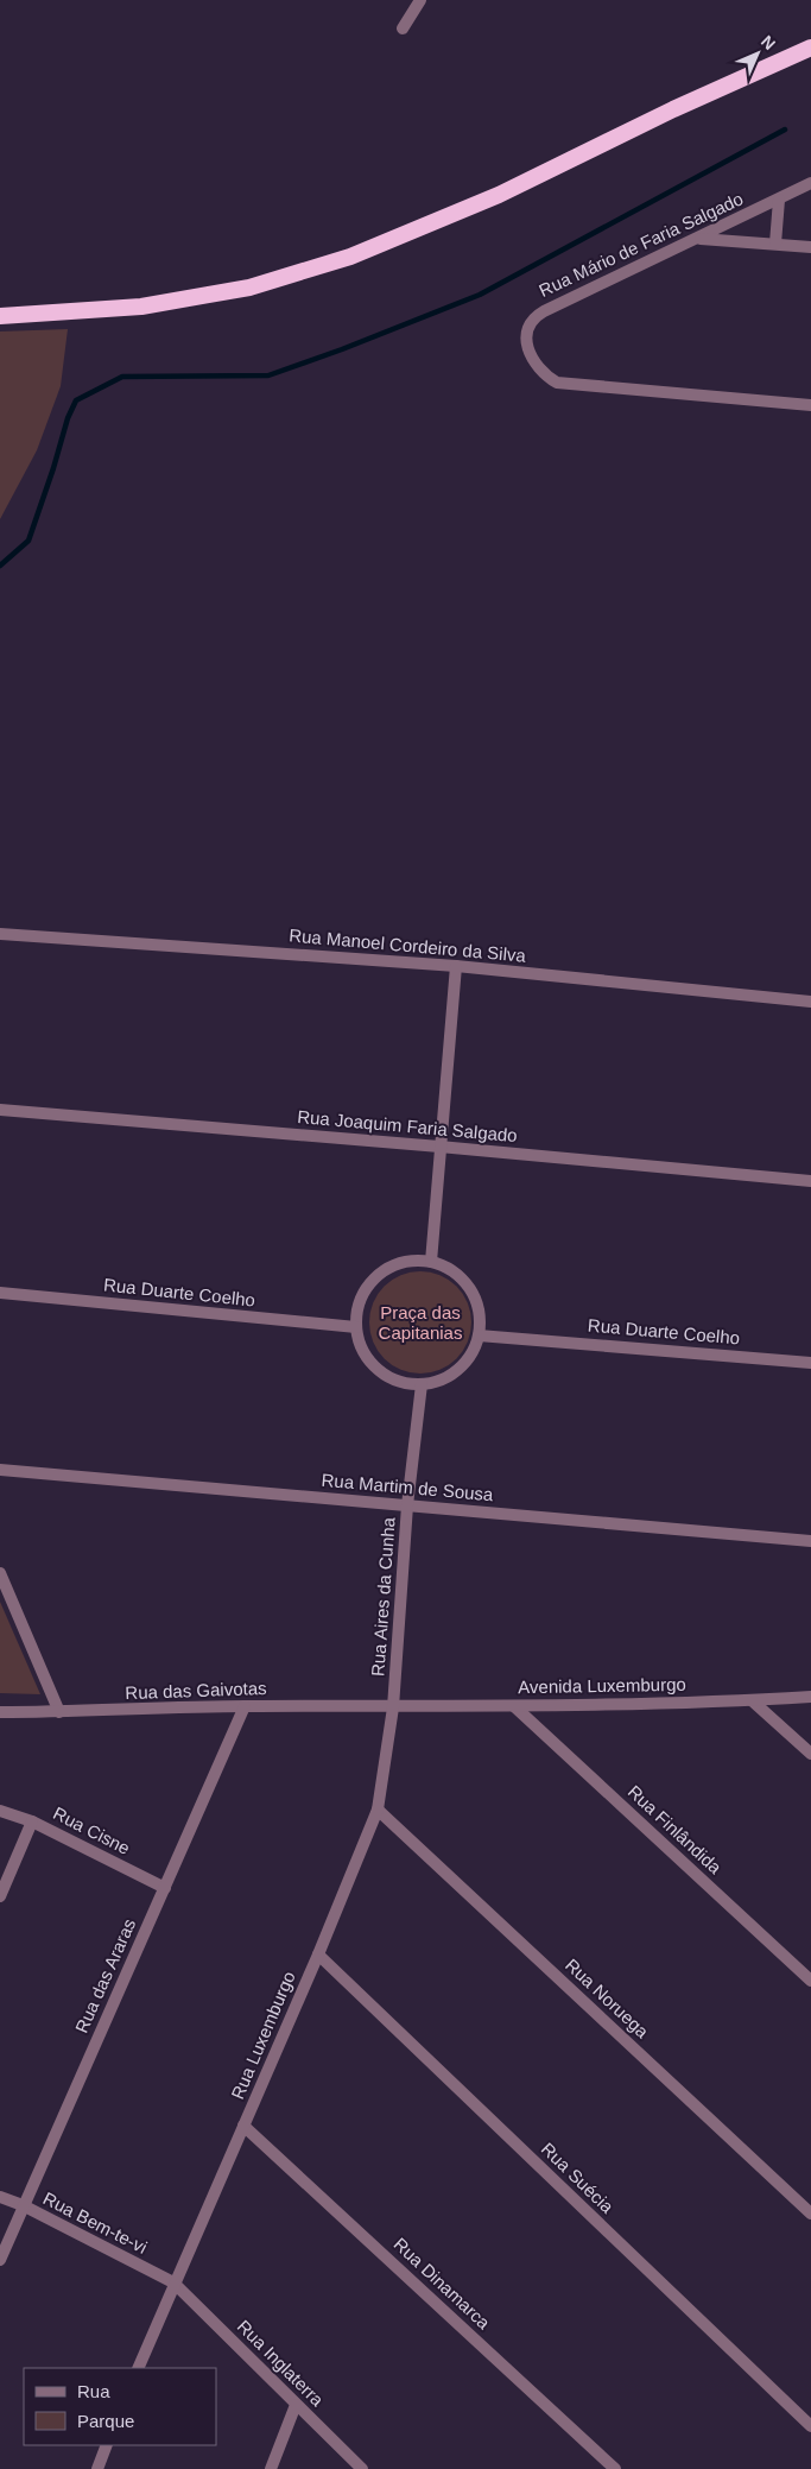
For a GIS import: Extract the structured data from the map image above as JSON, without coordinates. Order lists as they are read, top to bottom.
{
  "streets": {
    "street": [
      "Rua Mário de Faria Salgado",
      "Rua Manoel Cordeiro da Silva",
      "Rua Joaquim Faria Salgado",
      "Rua Duarte Coelho",
      "Rua Martim de Sousa",
      "Rua Aires da Cunha",
      "Avenida Luxemburgo",
      "Rua das Gaivotas",
      "Rua Finlândida",
      "Rua Cisne",
      "Rua das Araras",
      "Rua Noruega",
      "Rua Luxemburgo",
      "Rua Suécia",
      "Rua Bem-te-vi",
      "Rua Dinamarca",
      "Rua Inglaterra"
    ]
  },
  "crossings": [
    ["Rua Duarte Coelho", "Rua Aires da Cunha"],
    ["Rua Martim de Sousa", "Rua Aires da Cunha"],
    ["Rua Aires da Cunha", "Avenida Luxemburgo"],
    ["Rua Aires da Cunha", "Rua das Gaivotas"],
    ["Rua Aires da Cunha", "Rua Luxemburgo"],
    ["Avenida Luxemburgo", "Rua das Gaivotas"],
    ["Avenida Luxemburgo", "Rua Finlândida"],
    ["Avenida Luxemburgo", "Rua Luxemburgo"],
    ["Rua das Gaivotas", "Rua das Araras"],
    ["Rua das Gaivotas", "Rua Luxemburgo"],
    ["Rua Cisne", "Rua das Araras"],
    ["Rua das Araras", "Rua Bem-te-vi"],
    ["Rua Noruega", "Rua Luxemburgo"],
    ["Rua Luxemburgo", "Rua Suécia"],
    ["Rua Luxemburgo", "Rua Bem-te-vi"],
    ["Rua Luxemburgo", "Rua Dinamarca"],
    ["Rua Luxemburgo", "Rua Inglaterra"],
    ["Rua Bem-te-vi", "Rua Inglaterra"]
  ],
  "parks": ["Praça das Capitanias"],
  "legend": ["Rua", "Parque"],
  "north": "top right"
}
